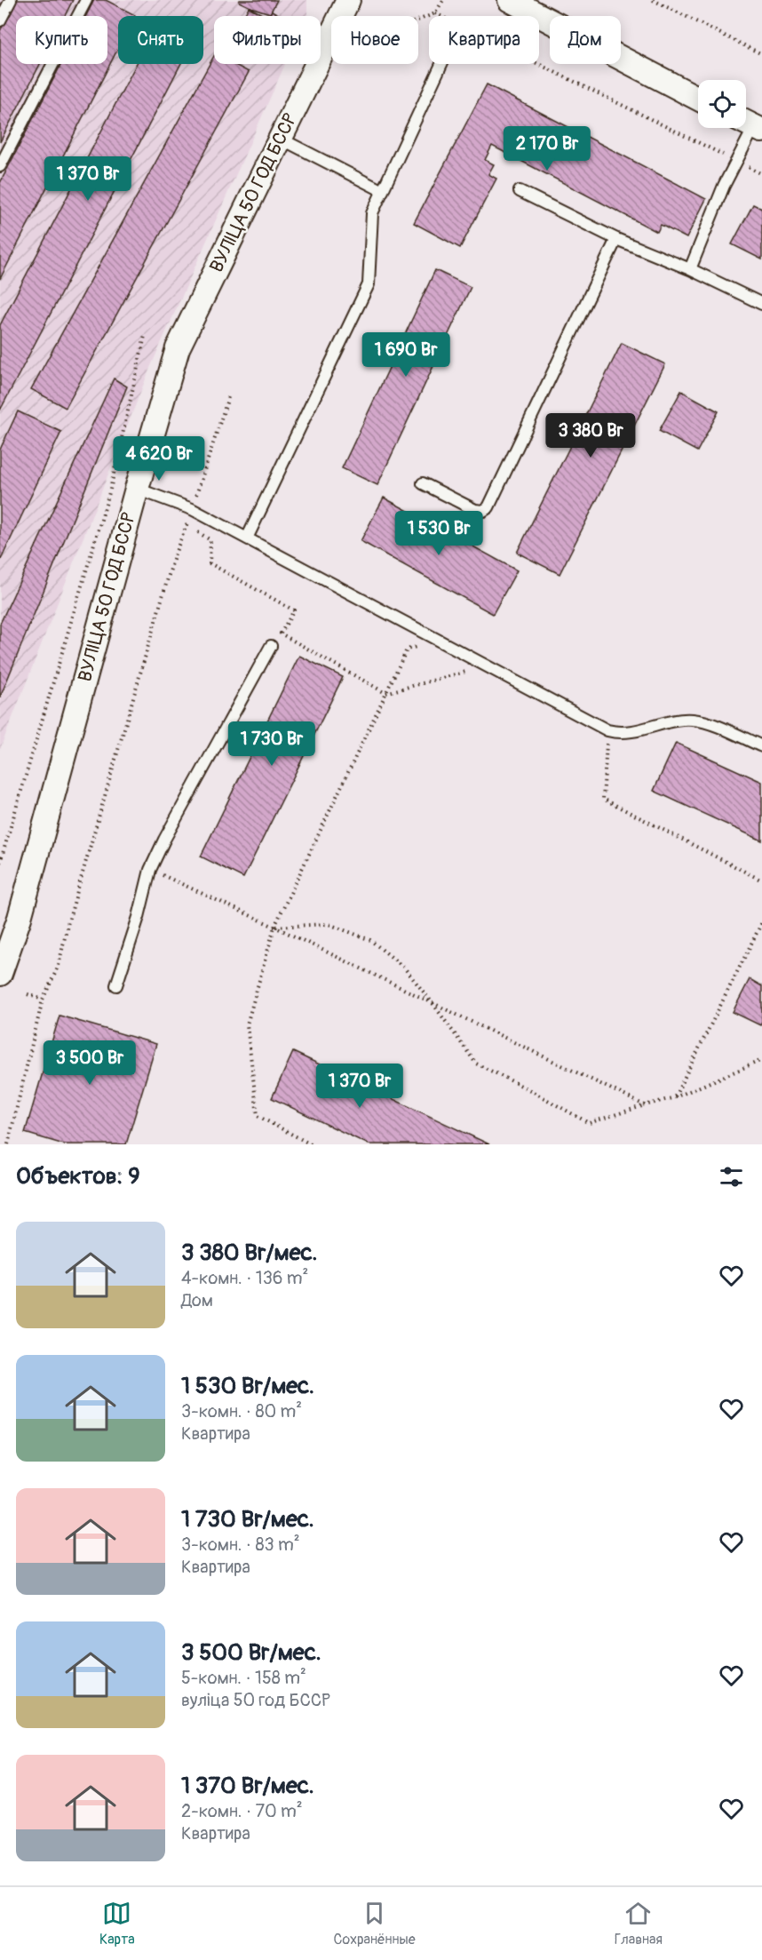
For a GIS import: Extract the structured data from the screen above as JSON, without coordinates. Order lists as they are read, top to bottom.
{
  "streets": {
    "street": ["ВУЛІЦА 50 ГОД БССР"]
  },
  "page": {
    "chip": [
      "Купить",
      "Снять",
      "Фильтры",
      "Новое",
      "Квартира",
      "Дом"
    ],
    "price": [
      "2 170 Br",
      "1 370 Br",
      "1 690 Br",
      "3 380 Br",
      "4 620 Br",
      "1 530 Br",
      "1 730 Br",
      "3 500 Br",
      "1 370 Br"
    ],
    "heading": "Объектов: 9",
    "list": [
      {
        "name": "3 380 Br/мес.",
        "note": "4-комн. · 136 m² · Дом"
      },
      {
        "name": "1 530 Br/мес.",
        "note": "3-комн. · 80 m² · Квартира"
      },
      {
        "name": "1 730 Br/мес.",
        "note": "3-комн. · 83 m² · Квартира"
      },
      {
        "name": "3 500 Br/мес.",
        "note": "5-комн. · 158 m² · вуліца 50 год БССР"
      },
      {
        "name": "1 370 Br/мес.",
        "note": "2-комн. · 70 m² · Квартира"
      }
    ],
    "tabs": ["Карта", "Сохранённые", "Главная"]
  }
}
